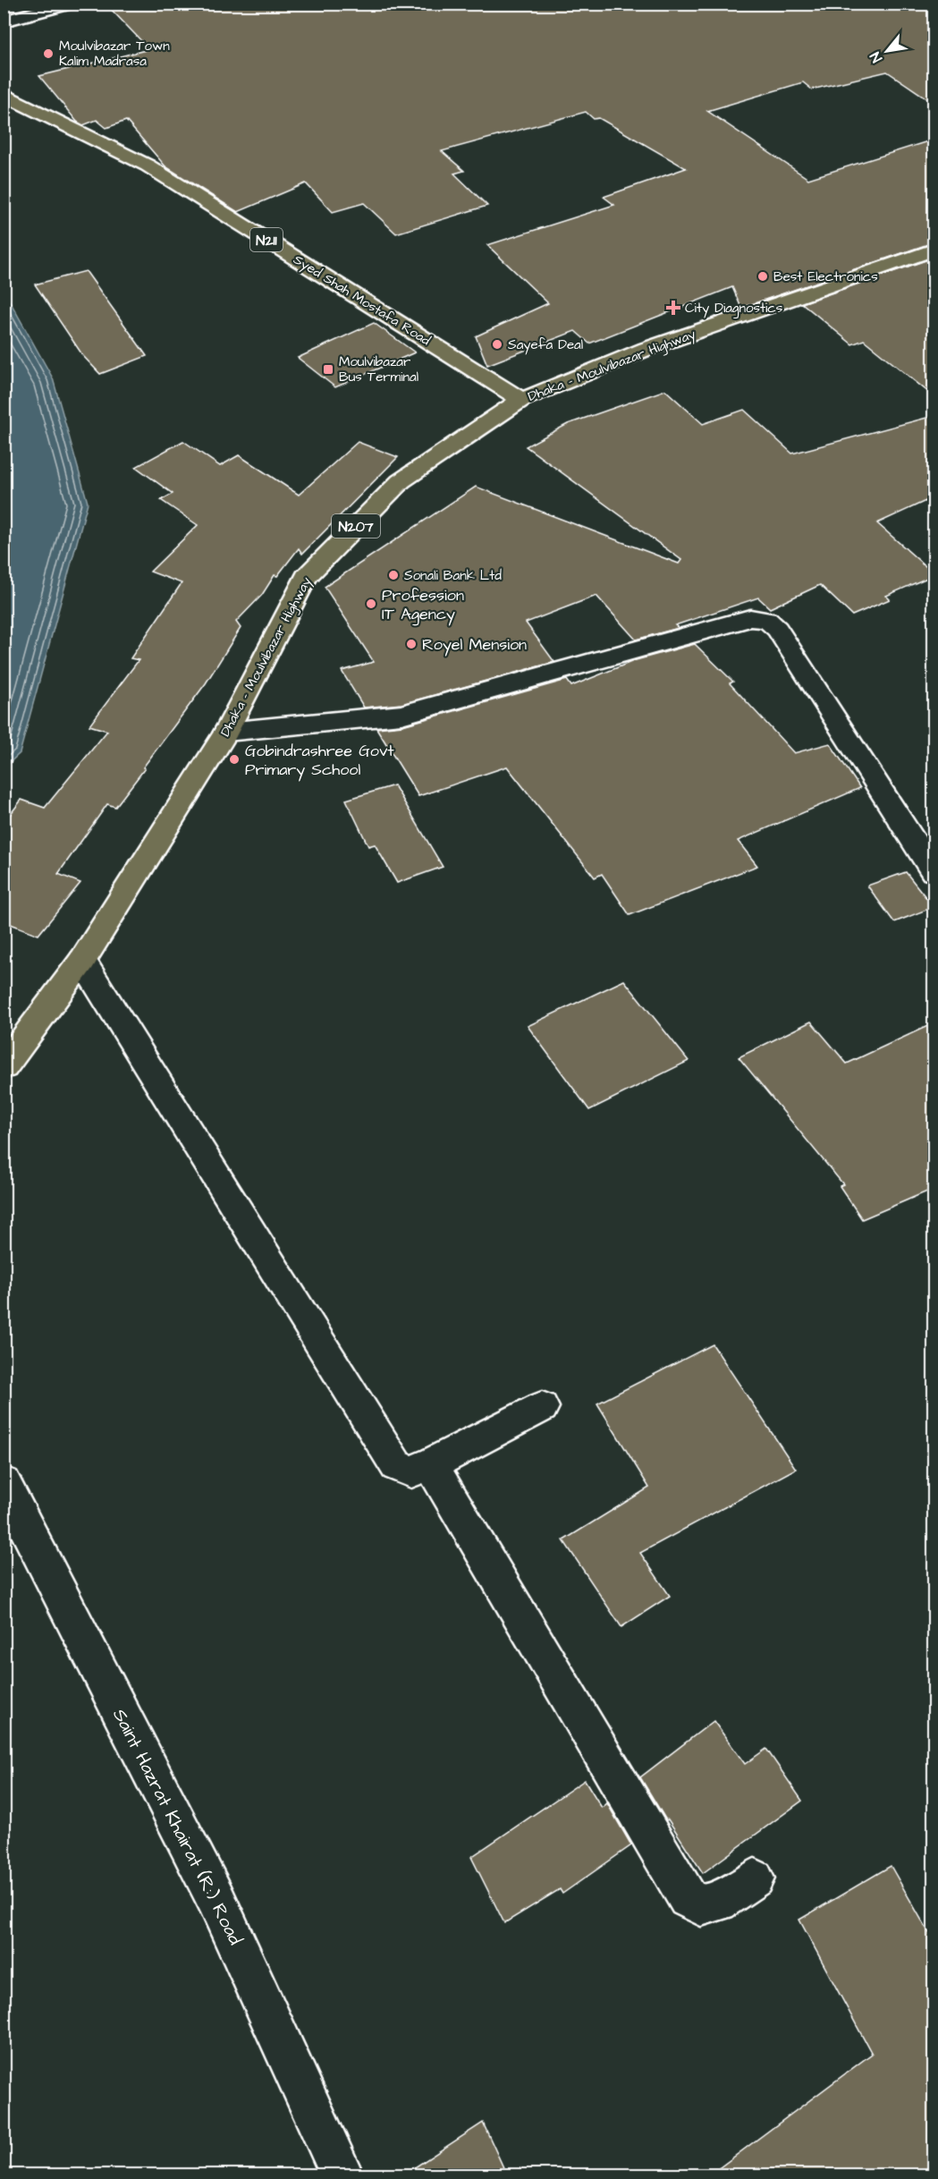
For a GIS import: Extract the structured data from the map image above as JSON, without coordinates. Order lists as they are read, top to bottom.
{
  "streets": {
    "highway": [
      "N211",
      "Syed Shah Mostafa Road",
      "Dhaka - Moulvibazar Highway",
      "N207"
    ],
    "street": ["Saint Hazrat Khairat (R:) Road"]
  },
  "crossings": [
    ["Syed Shah Mostafa Road", "Dhaka - Moulvibazar Highway"]
  ],
  "places": {
    "other": [
      "Moulvibazar Town Kalim Madrasa",
      "Best Electronics",
      "Sayefa Deal",
      "Sonali Bank Ltd",
      "Profession IT Agency",
      "Royel Mension",
      "Gobindrashree Govt Primary School"
    ],
    "health": ["City Diagnostics"],
    "transit": ["Moulvibazar Bus Terminal"]
  },
  "north": "bottom left"
}
